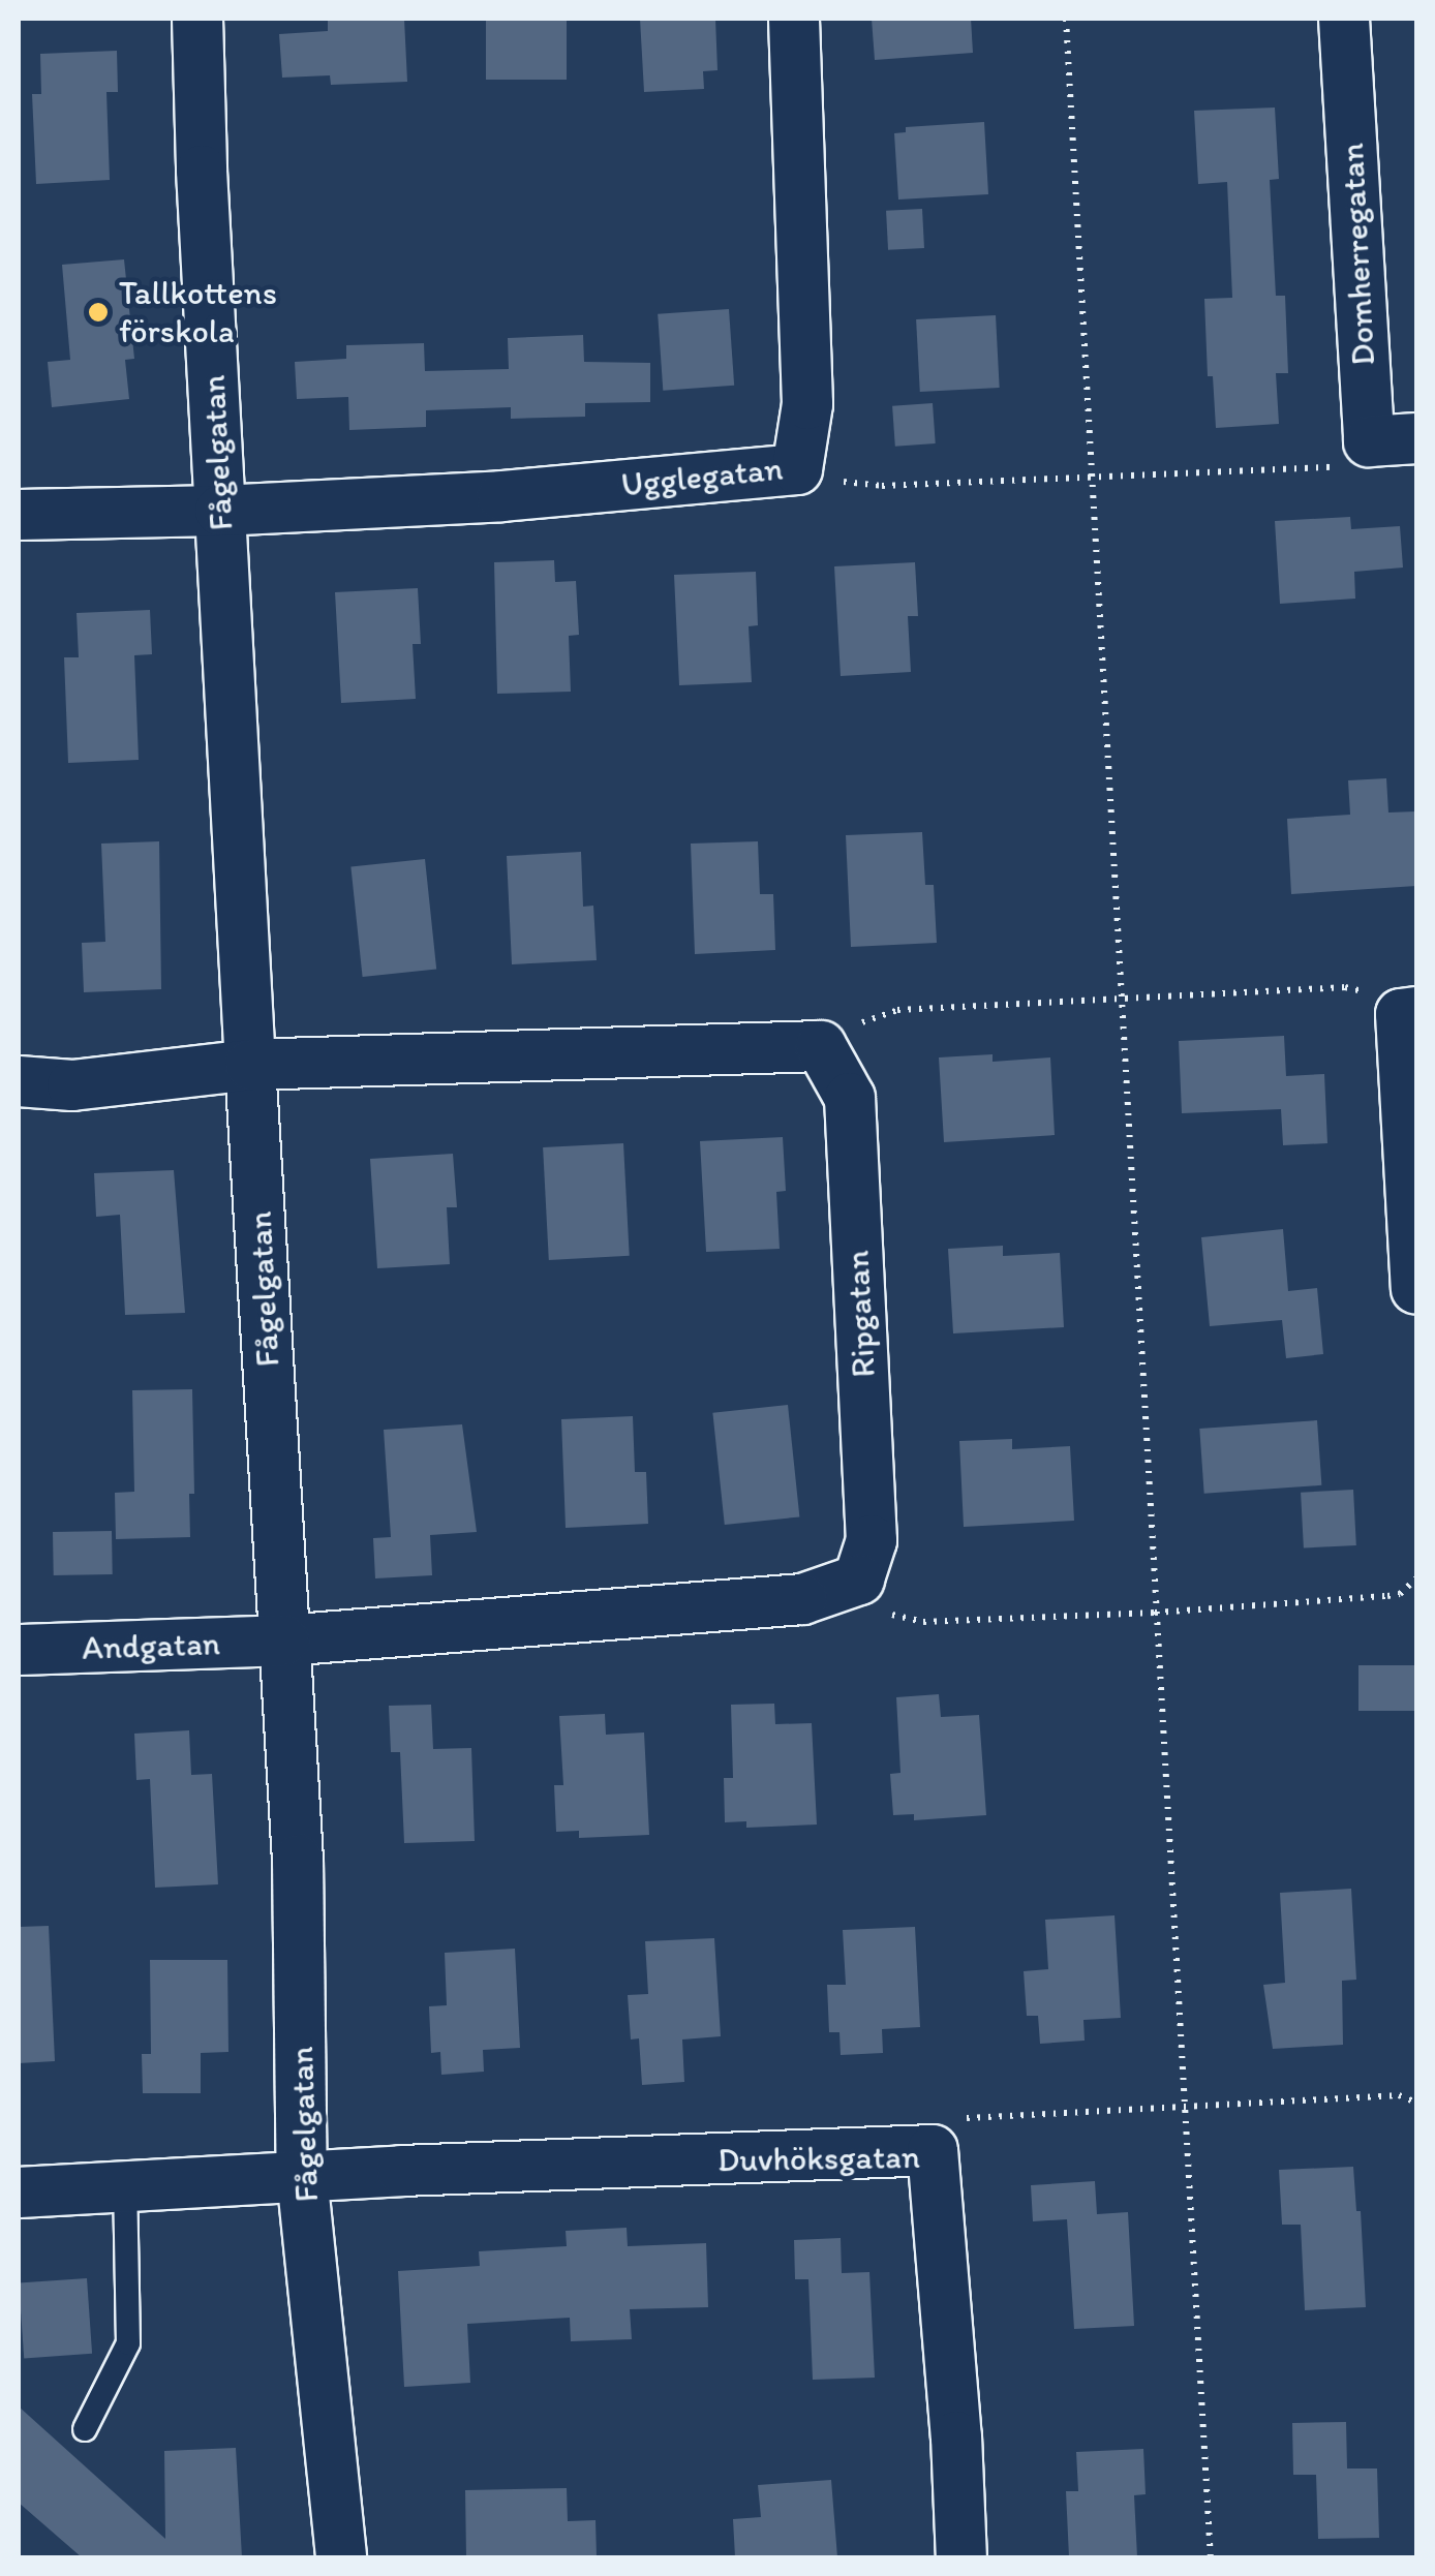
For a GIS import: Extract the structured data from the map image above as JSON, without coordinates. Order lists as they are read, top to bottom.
{
  "streets": {
    "street": [
      "Domherregatan",
      "Fågelgatan",
      "Ugglegatan",
      "Ripgatan",
      "Andgatan",
      "Duvhöksgatan"
    ]
  },
  "crossings": [
    ["Fågelgatan", "Ugglegatan"],
    ["Fågelgatan", "Andgatan"],
    ["Fågelgatan", "Duvhöksgatan"]
  ],
  "places": ["Tallkottens förskola"]
}
